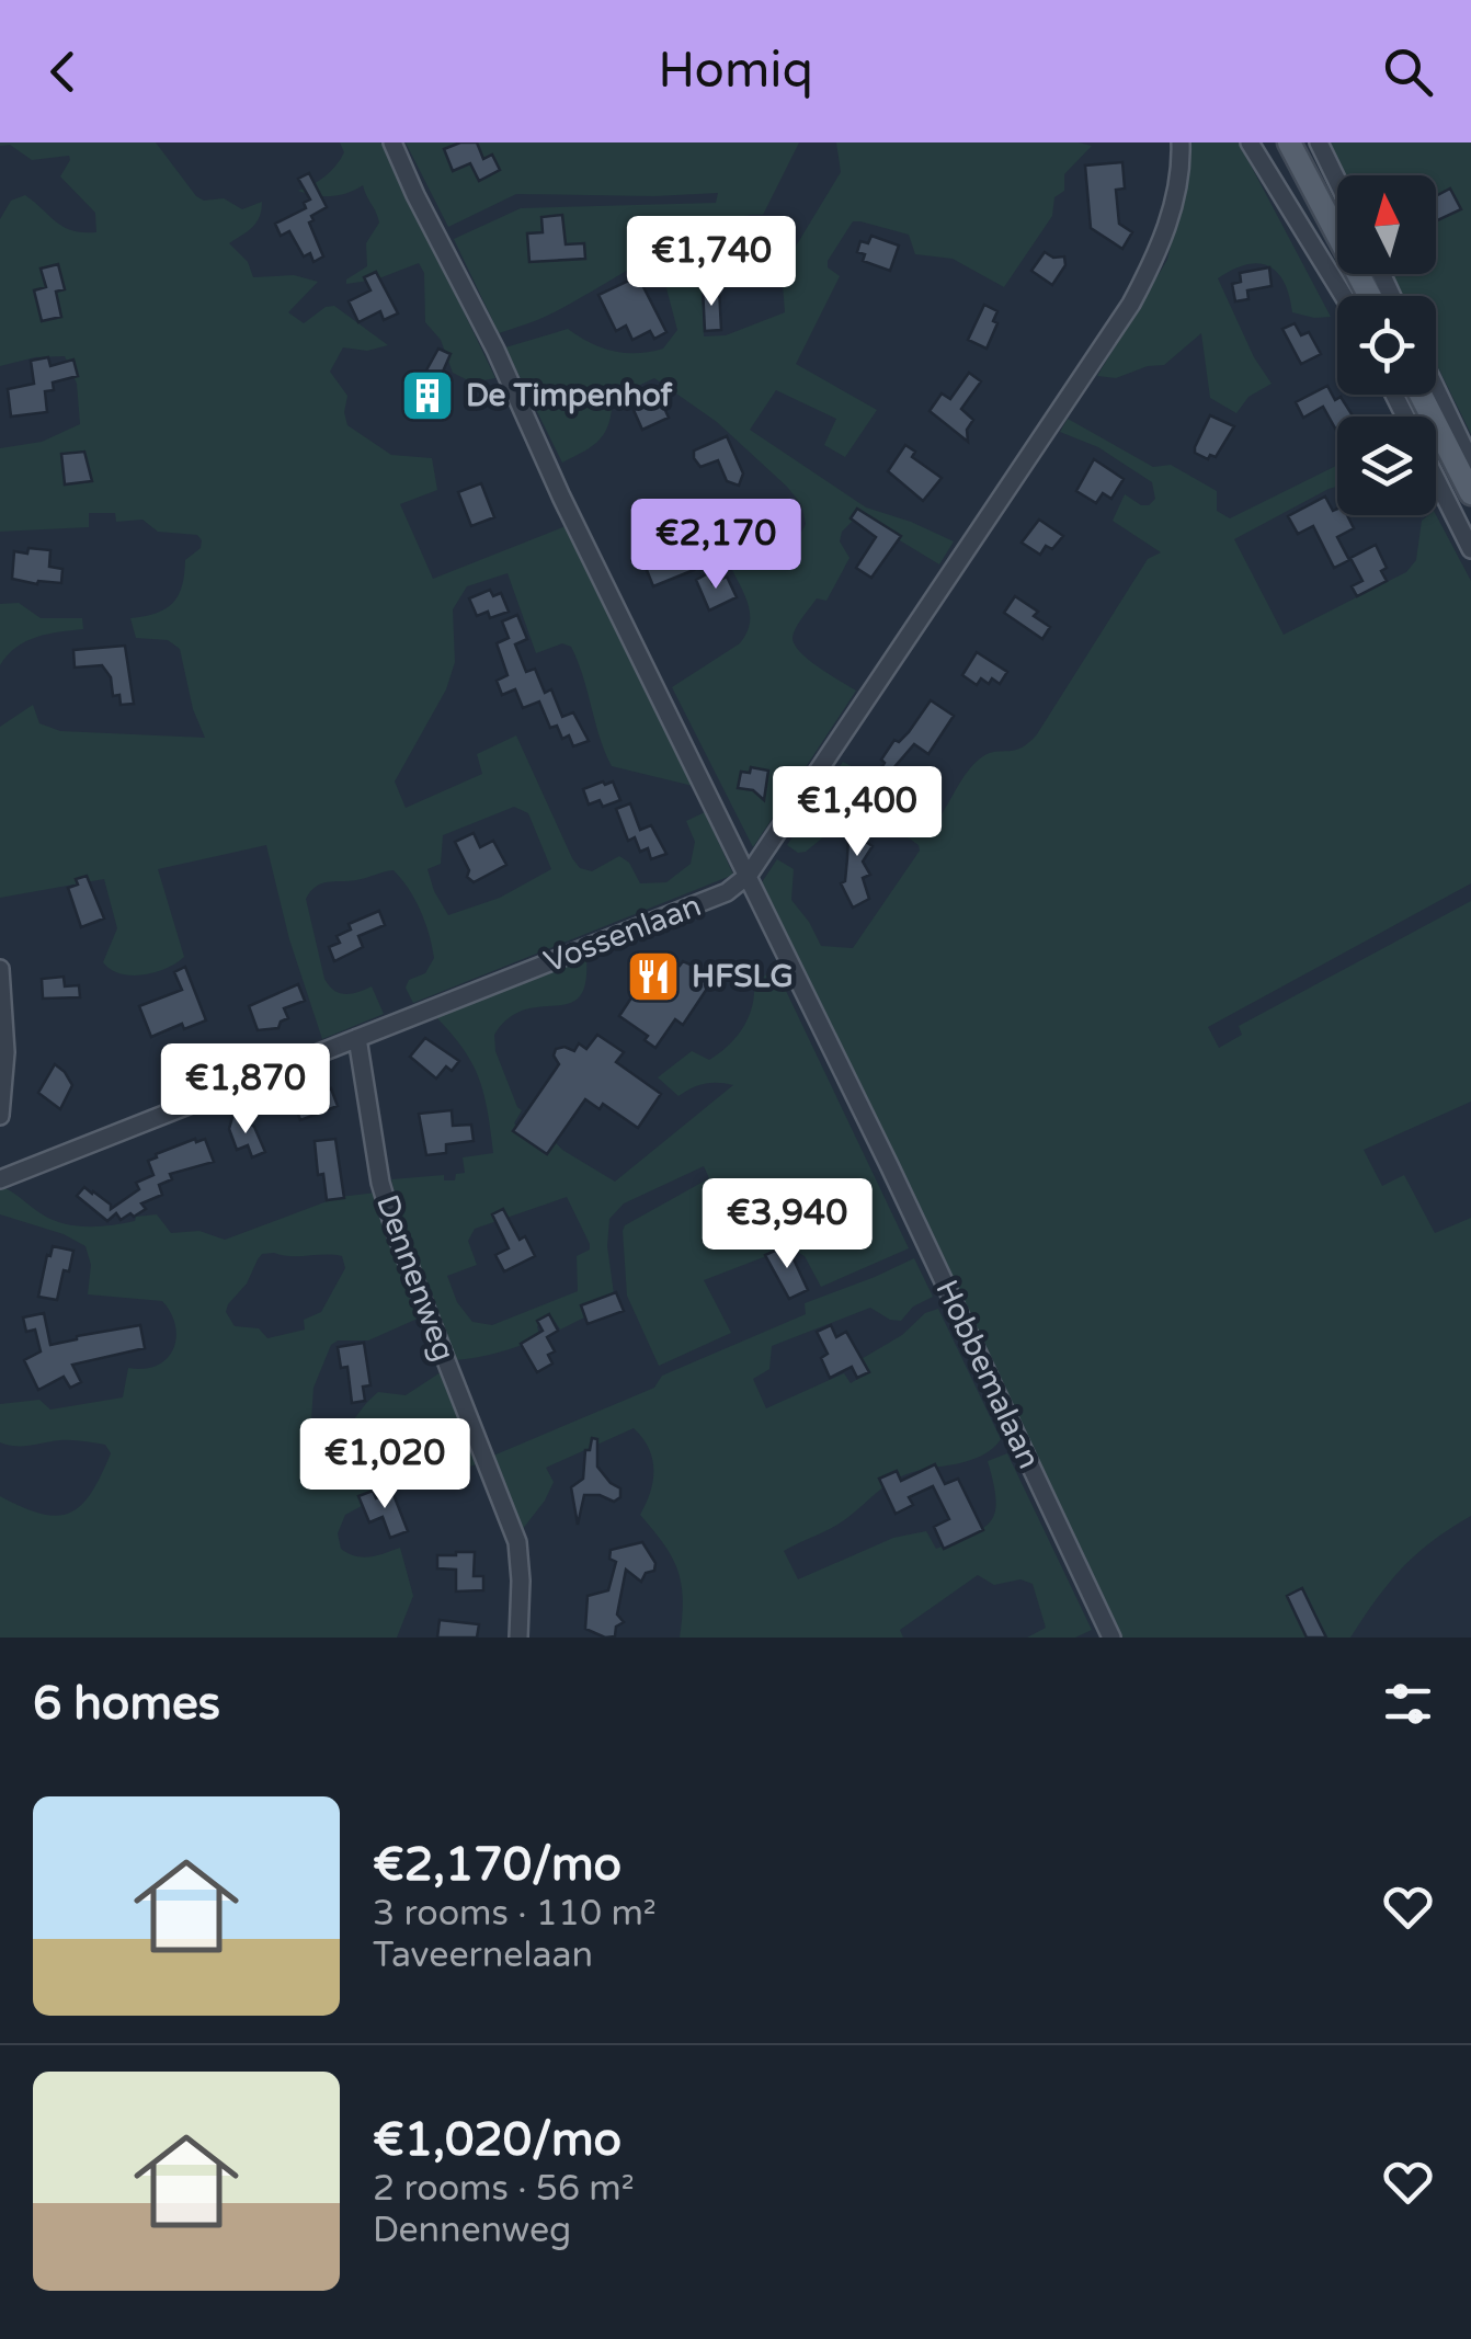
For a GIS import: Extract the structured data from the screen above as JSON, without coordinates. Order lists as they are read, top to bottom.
{
  "streets": {
    "street": ["Vossenlaan", "Dennenweg", "Hobbemalaan"]
  },
  "crossings": [
    ["Vossenlaan", "Dennenweg"],
    ["Vossenlaan", "Hobbemalaan"]
  ],
  "places": {
    "building": ["De Timpenhof"],
    "restaurant": ["HFSLG"]
  },
  "north": "top",
  "page": {
    "header": "Homiq",
    "price": [
      "€1,740",
      "€2,170",
      "€1,400",
      "€1,870",
      "€3,940",
      "€1,020"
    ],
    "heading": "6 homes",
    "list": [
      {
        "name": "€2,170/mo",
        "note": "3 rooms · 110 m² · Taveernelaan"
      },
      {
        "name": "€1,020/mo",
        "note": "2 rooms · 56 m² · Dennenweg"
      }
    ]
  }
}
